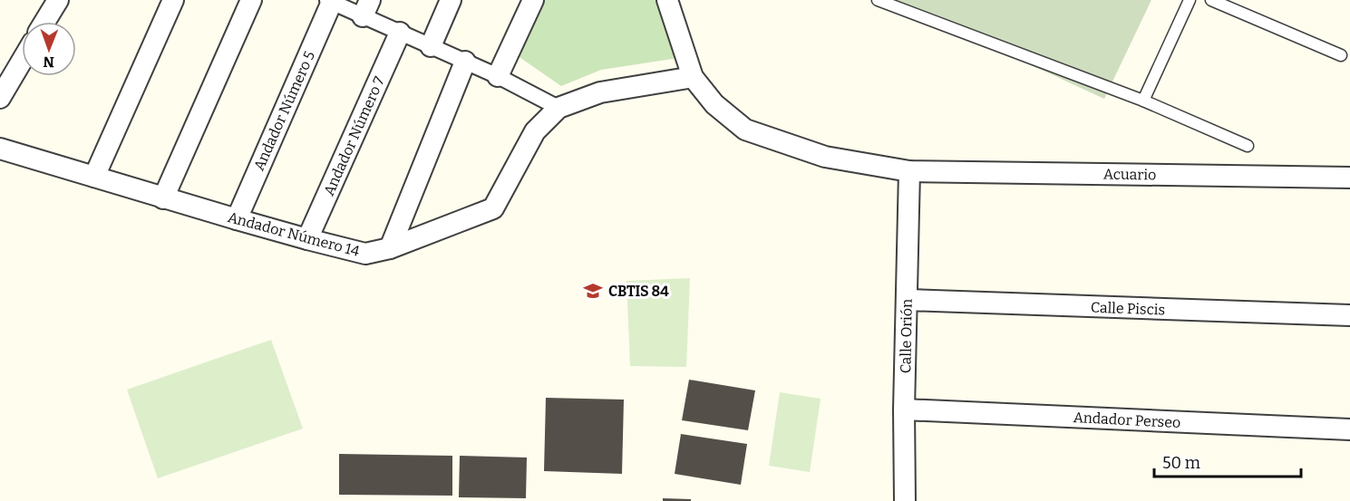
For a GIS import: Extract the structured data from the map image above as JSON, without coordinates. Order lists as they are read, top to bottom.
{
  "streets": {
    "street": [
      "Andador Número 5",
      "Andador Número 7",
      "Acuario",
      "Andador Número 14",
      "Calle Piscis",
      "Calle Orión",
      "Andador Perseo"
    ]
  },
  "crossings": [
    ["Andador Número 5", "Andador Número 14"],
    ["Andador Número 7", "Andador Número 14"],
    ["Acuario", "Andador Número 14"],
    ["Acuario", "Calle Orión"],
    ["Calle Piscis", "Calle Orión"],
    ["Calle Orión", "Andador Perseo"]
  ],
  "places": {
    "school or university": ["CBTIS 84"]
  },
  "scale_bar": "50 m",
  "north": "bottom"
}
